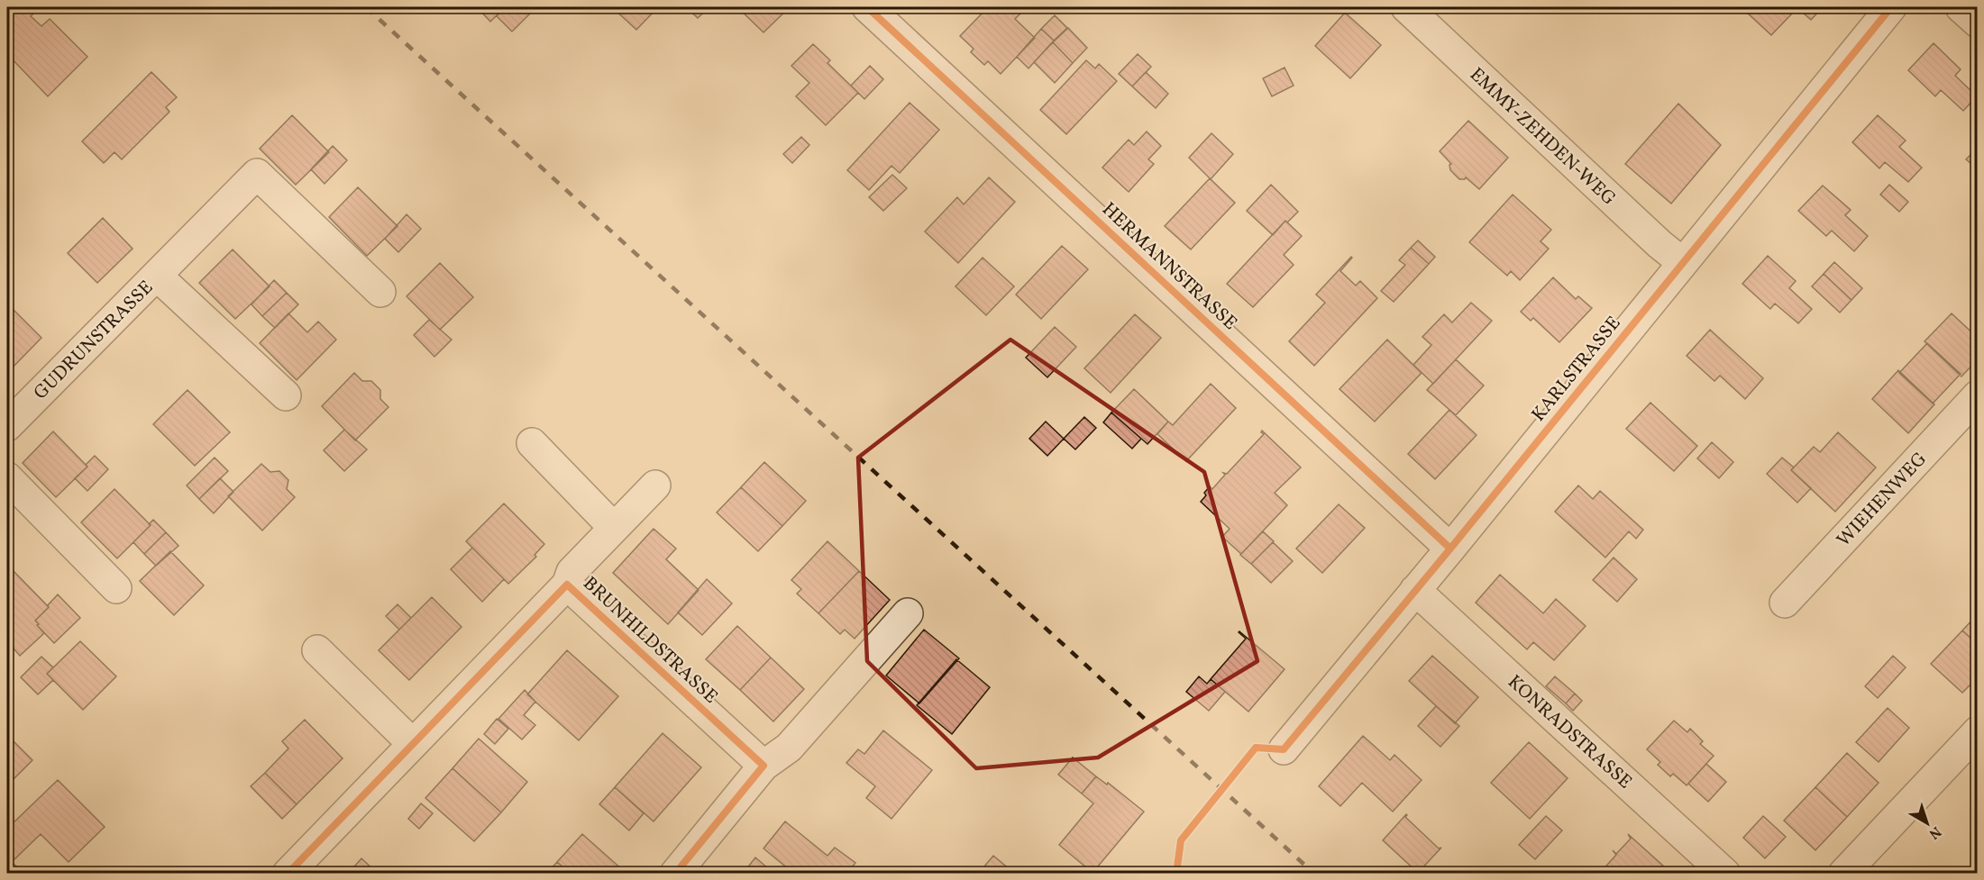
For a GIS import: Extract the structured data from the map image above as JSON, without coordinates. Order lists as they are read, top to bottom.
{
  "streets": {
    "street": [
      "EMMY-ZEHDEN-WEG",
      "HERMANNSTRASSE",
      "GUDRUNSTRASSE",
      "KARLSTRASSE",
      "WIEHENWEG",
      "BRUNHILDSTRASSE",
      "KONRADSTRASSE"
    ]
  },
  "crossings": [
    ["EMMY-ZEHDEN-WEG", "KARLSTRASSE"],
    ["HERMANNSTRASSE", "KARLSTRASSE"],
    ["KARLSTRASSE", "KONRADSTRASSE"]
  ],
  "north": "bottom right"
}
